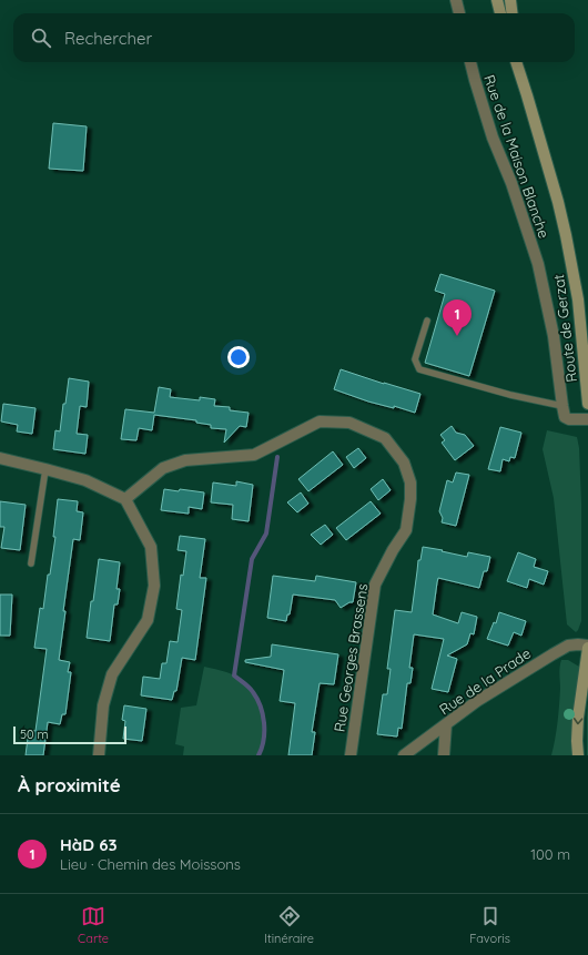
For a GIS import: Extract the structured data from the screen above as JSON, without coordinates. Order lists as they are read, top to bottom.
{
  "streets": {
    "main road": ["Route de Gerzat"],
    "street": ["Rue de la Maison Blanche", "Rue Georges Brassens", "Rue de la Prade"]
  },
  "scale_bar": "50 m",
  "page": {
    "search": "Rechercher",
    "pins": "1",
    "scale": "50 m",
    "heading": "À proximité",
    "list": [
      {
        "mark": "1",
        "name": "HàD 63",
        "note": "Lieu · Chemin des Moissons",
        "value": "100 m"
      }
    ],
    "nav": ["Carte", "Itinéraire", "Favoris"]
  }
}
